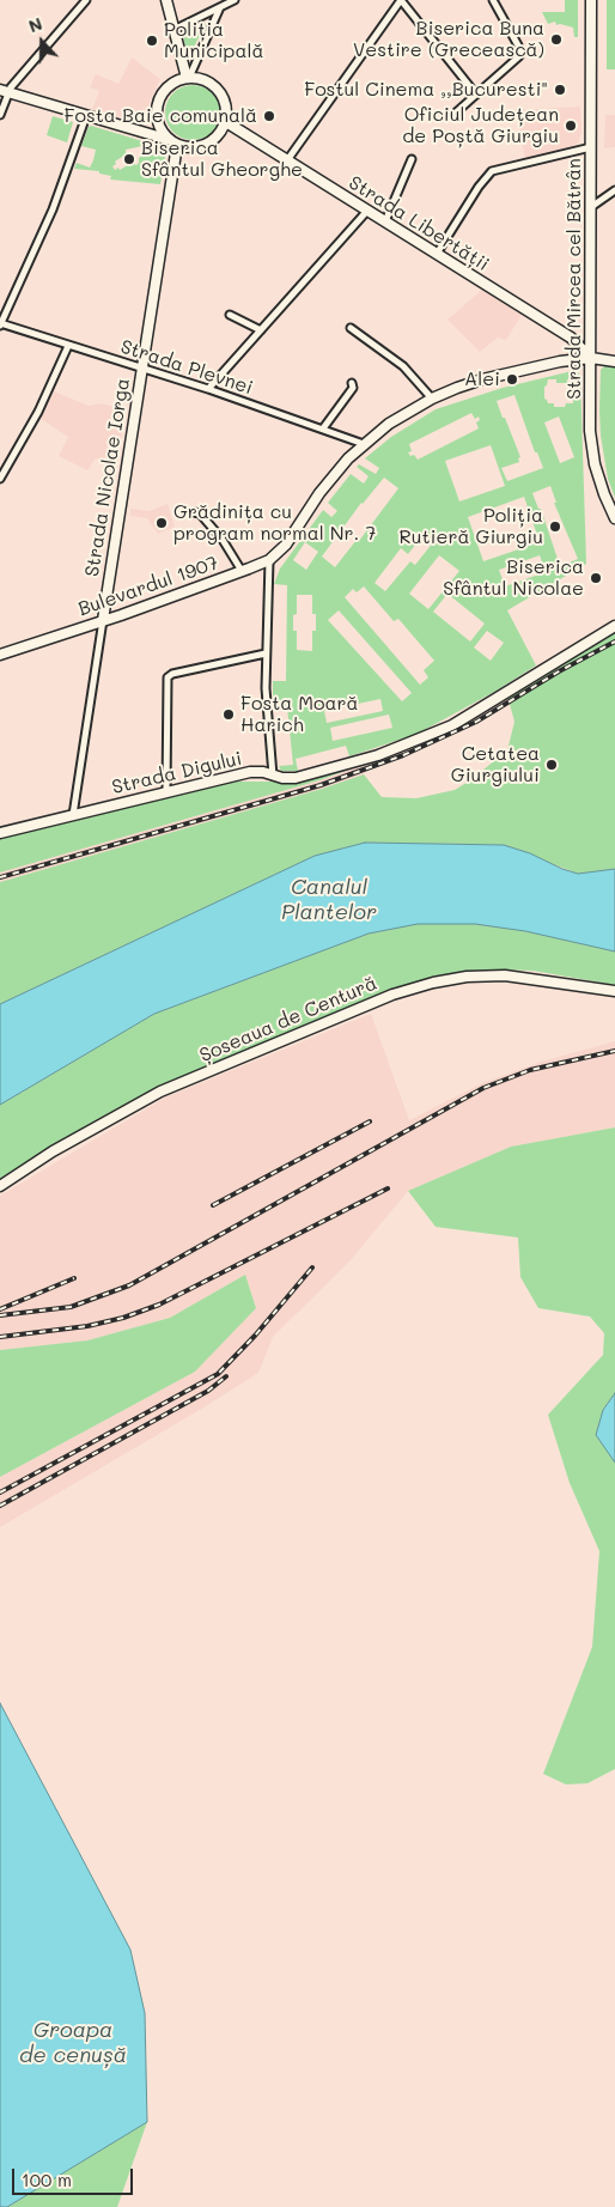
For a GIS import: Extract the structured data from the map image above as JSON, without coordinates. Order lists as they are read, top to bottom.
{
  "streets": {
    "street": [
      "Strada Libertății",
      "Strada Mircea cel Bătrân",
      "Strada Plevnei",
      "Strada Nicolae Iorga",
      "Bulevardul 1907",
      "Strada Digului",
      "Șoseaua de Centură"
    ]
  },
  "crossings": [
    ["Strada Libertății", "Strada Mircea cel Bătrân"],
    ["Strada Libertății", "Strada Nicolae Iorga"],
    ["Strada Libertății", "Bulevardul 1907"],
    ["Strada Mircea cel Bătrân", "Bulevardul 1907"],
    ["Strada Plevnei", "Strada Nicolae Iorga"],
    ["Strada Plevnei", "Bulevardul 1907"],
    ["Strada Nicolae Iorga", "Bulevardul 1907"],
    ["Strada Nicolae Iorga", "Strada Digului"]
  ],
  "water": ["Canalul Plantelor", "Groapa de cenușă"],
  "places": [
    "Biserica Buna Vestire (Grecească)",
    "Poliția Municipală",
    "Fostul Cinema ,,Bucuresti\"",
    "Fosta Baie comunală",
    "Oficiul Județean de Poștă Giurgiu",
    "Biserica Sfântul Gheorghe",
    "Alei",
    "Grădinița cu program normal Nr. 7",
    "Poliția Rutieră Giurgiu",
    "Biserica Sfântul Nicolae",
    "Fosta Moară Harich",
    "Cetatea Giurgiului"
  ],
  "scale_bar": "100 m",
  "north": "top"
}
